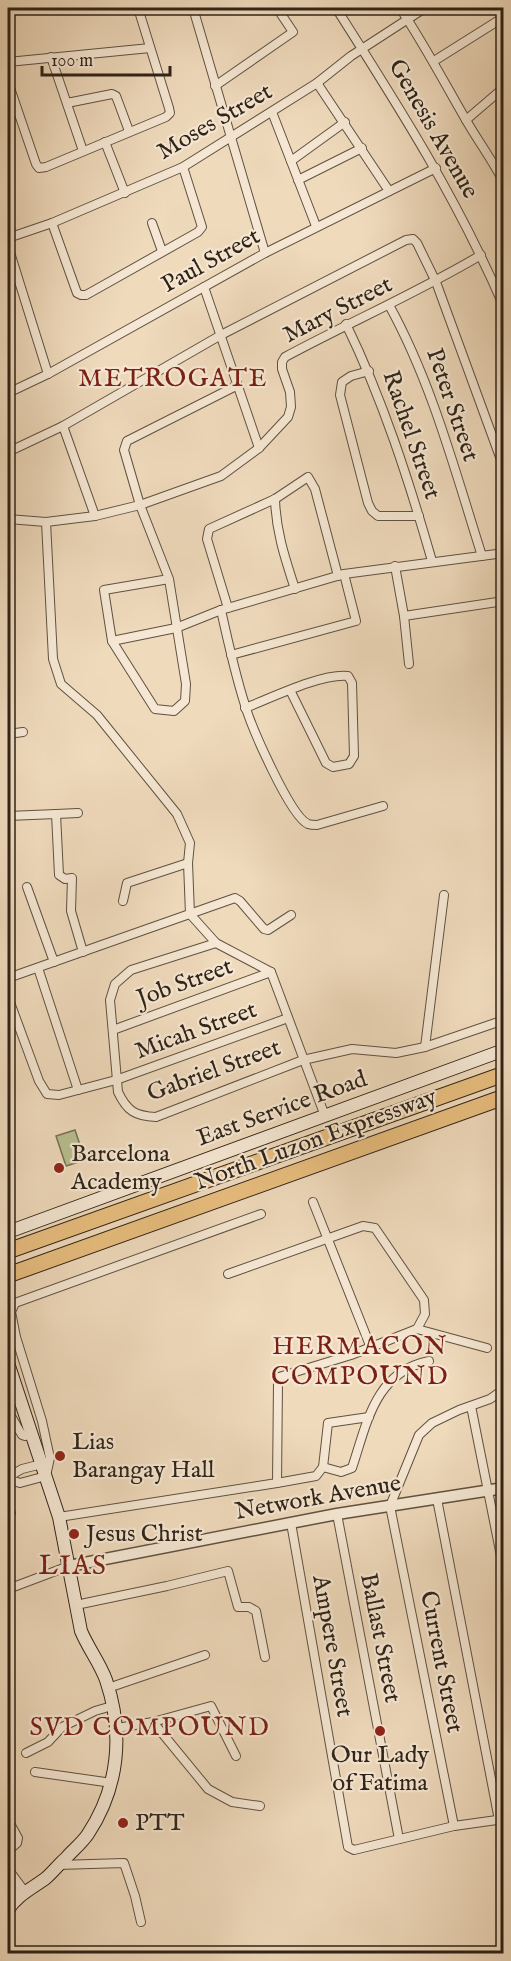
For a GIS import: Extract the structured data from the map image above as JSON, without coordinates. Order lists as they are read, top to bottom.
{
  "streets": {
    "highway": ["North Luzon Expressway"],
    "main road": ["East Service Road"],
    "street": [
      "Moses Street",
      "Genesis Avenue",
      "Paul Street",
      "Mary Street",
      "Peter Street",
      "Rachel Street",
      "Job Street",
      "Micah Street",
      "Gabriel Street",
      "Network Avenue",
      "Ballast Street",
      "Ampere Street",
      "Current Street"
    ]
  },
  "crossings": [
    ["Moses Street", "Genesis Avenue"],
    ["Genesis Avenue", "Paul Street"],
    ["Genesis Avenue", "Mary Street"],
    ["Mary Street", "Peter Street"],
    ["Mary Street", "Rachel Street"],
    ["Job Street", "Gabriel Street"],
    ["Micah Street", "Gabriel Street"],
    ["Network Avenue", "Ballast Street"],
    ["Network Avenue", "Ampere Street"],
    ["Network Avenue", "Current Street"],
    ["Ballast Street", "Ampere Street"]
  ],
  "districts": [
    "METROGATE",
    "HERMACON COMPOUND",
    "LIAS",
    "SVD COMPOUND"
  ],
  "places": [
    "Barcelona Academy",
    "Lias Barangay Hall",
    "Jesus Christ",
    "Our Lady of Fatima",
    "PTT"
  ],
  "scale_bar": "100 m"
}
